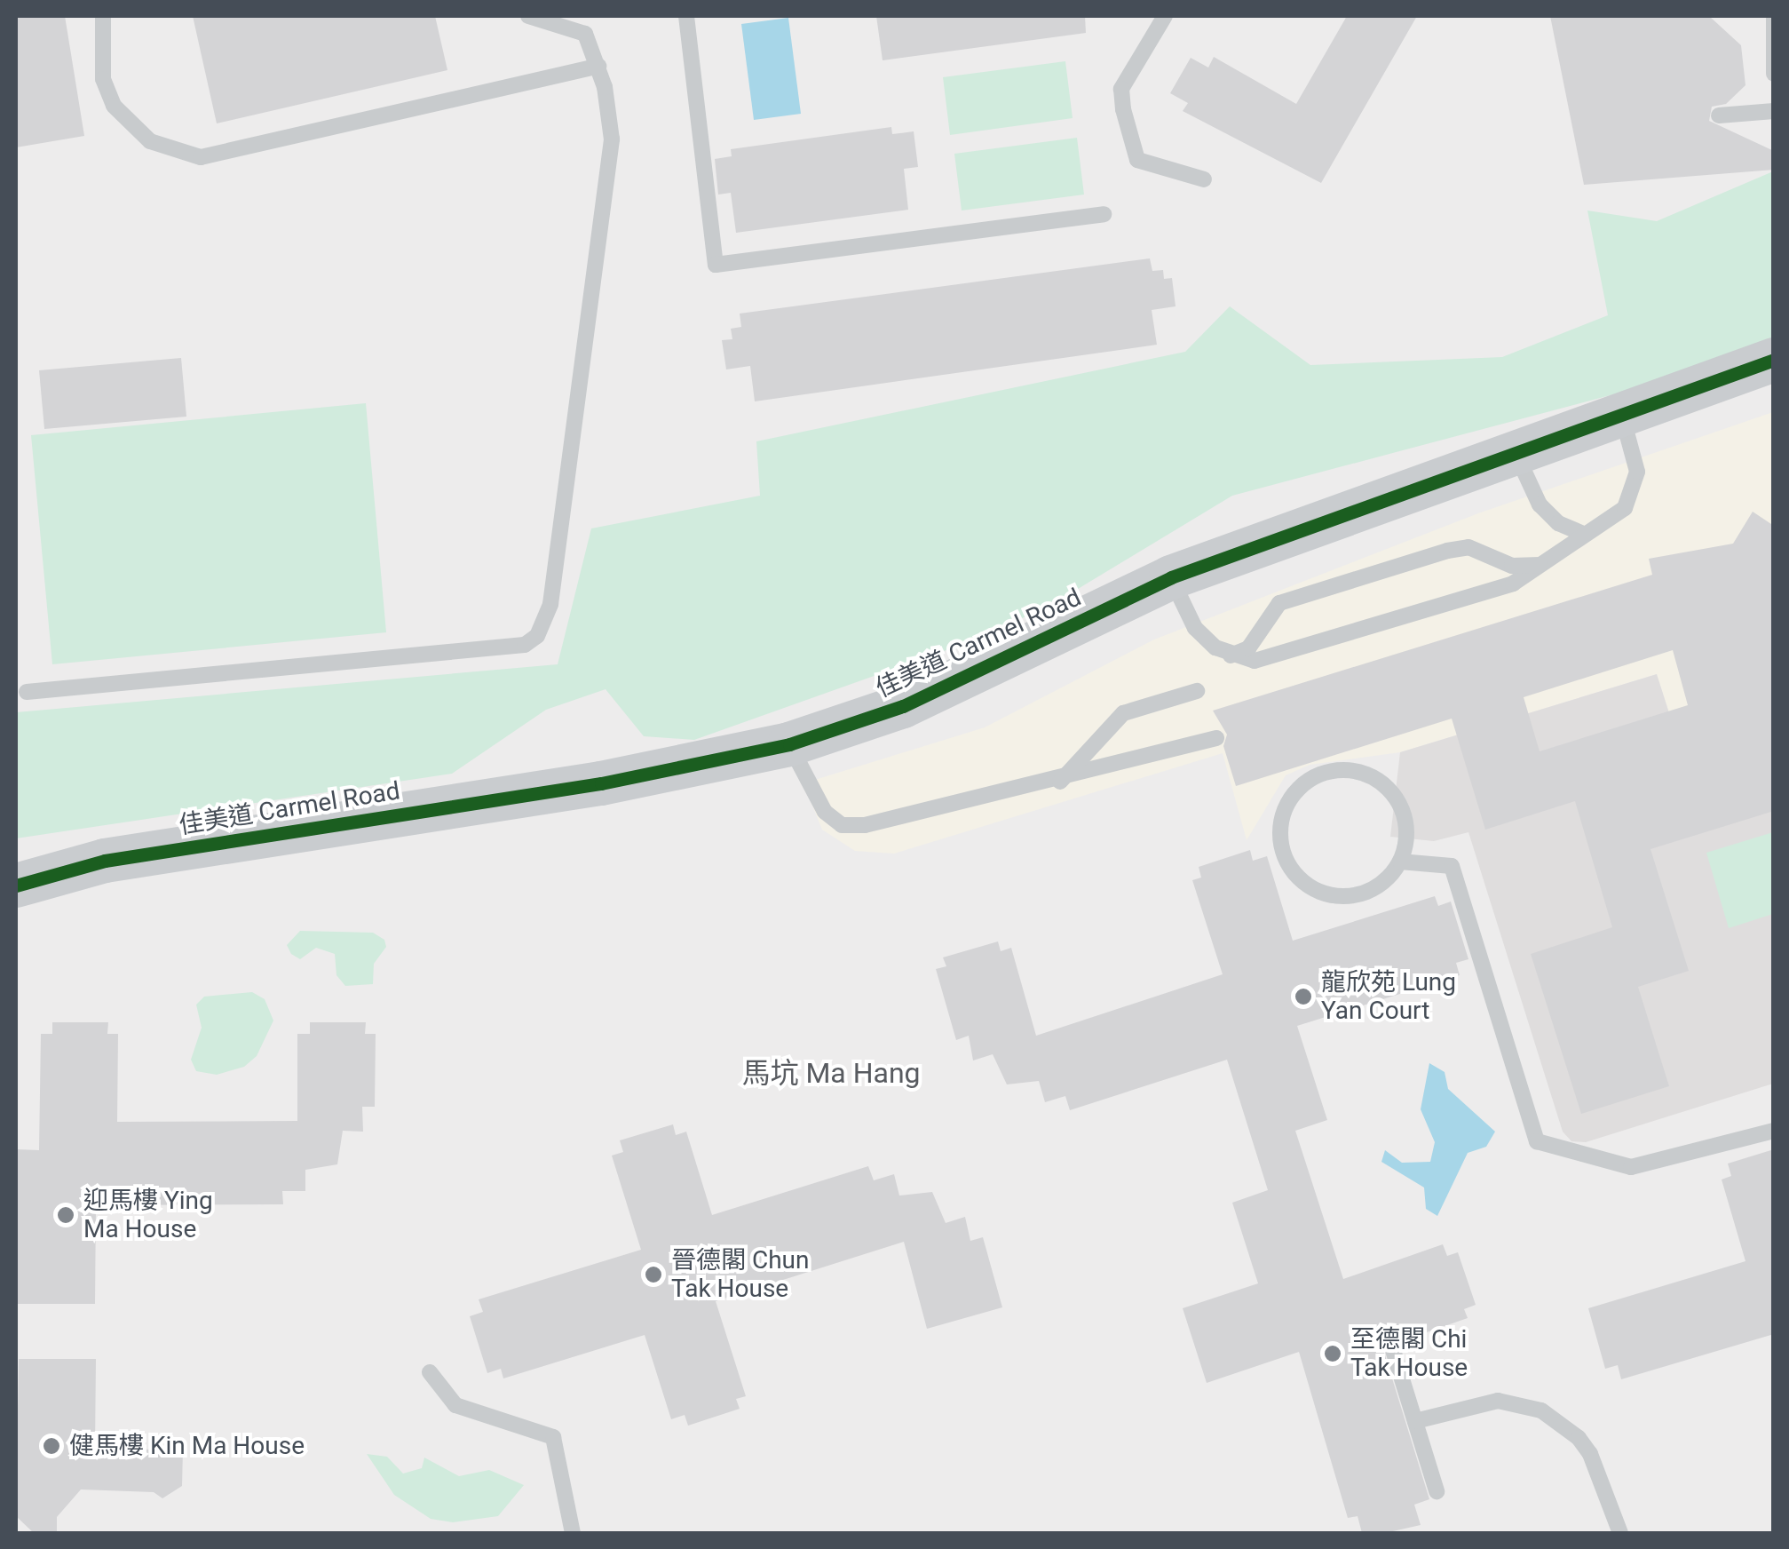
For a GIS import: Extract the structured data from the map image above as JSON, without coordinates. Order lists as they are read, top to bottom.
{
  "streets": {
    "street": ["佳美道 Carmel Road"]
  },
  "districts": ["馬坑 Ma Hang"],
  "places": [
    "龍欣苑 Lung Yan Court",
    "迎馬樓 Ying Ma House",
    "晉德閣 Chun Tak House",
    "至德閣 Chi Tak House",
    "健馬樓 Kin Ma House"
  ]
}
